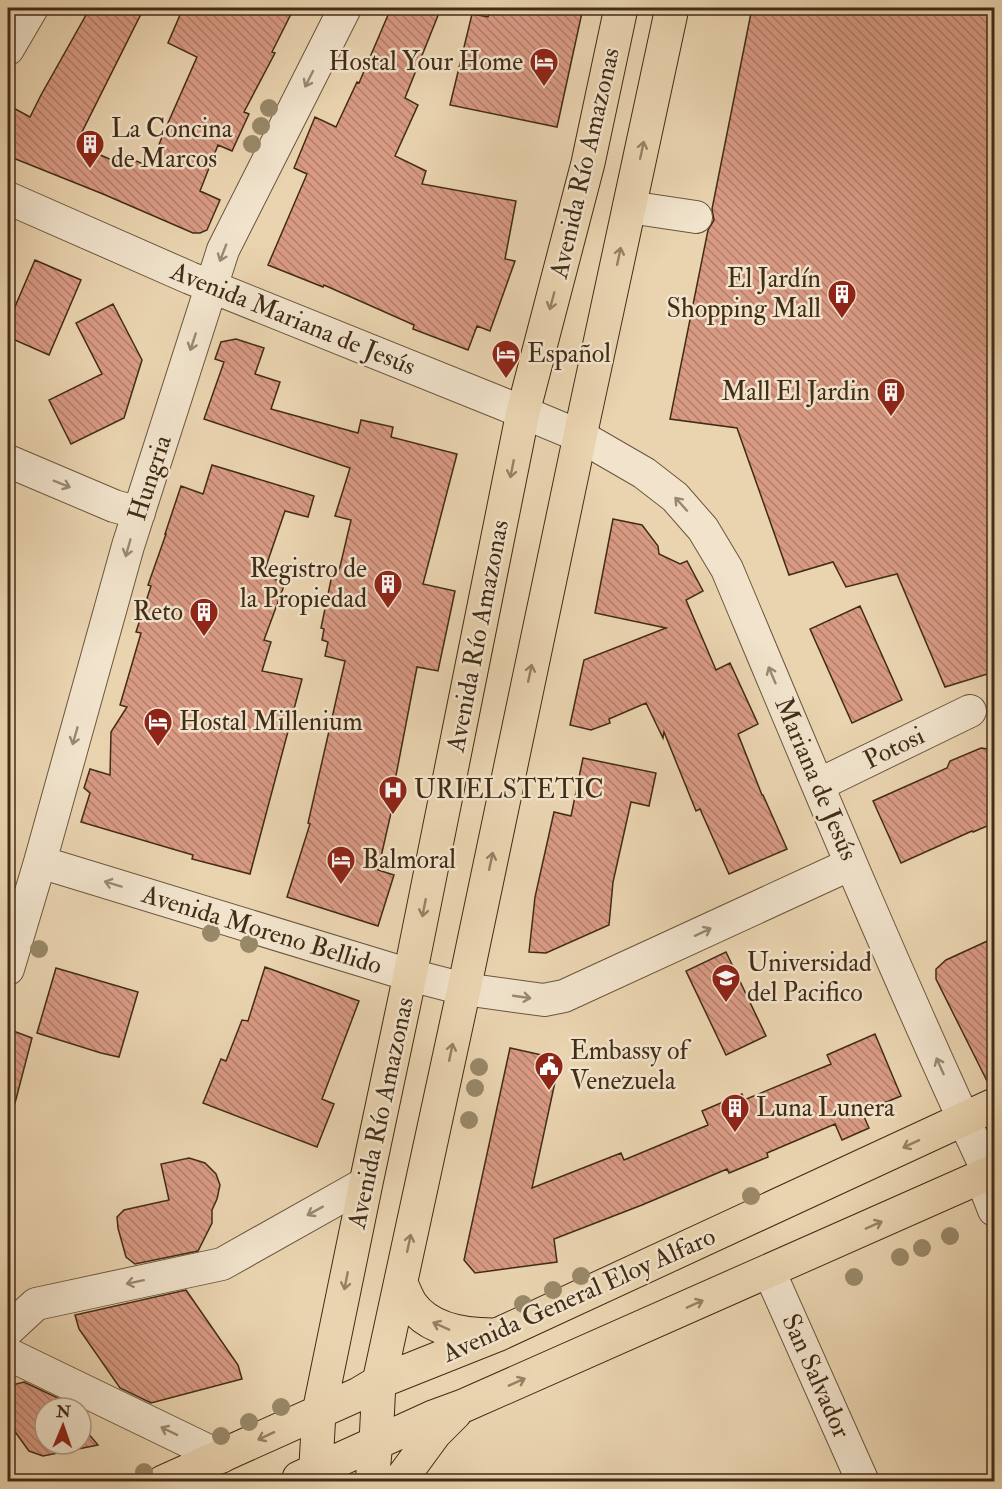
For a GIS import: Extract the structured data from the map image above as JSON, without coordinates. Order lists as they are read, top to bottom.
{
  "streets": {
    "main road": ["Avenida Río Amazonas", "Avenida General Eloy Alfaro"],
    "street": [
      "Avenida Mariana de Jesús",
      "Hungria",
      "Potosi",
      "Mariana de Jesús",
      "Avenida Moreno Bellido",
      "San Salvador"
    ]
  },
  "crossings": [
    ["Avenida Río Amazonas", "Avenida Mariana de Jesús"],
    ["Avenida Río Amazonas", "Mariana de Jesús"],
    ["Avenida Río Amazonas", "Avenida Moreno Bellido"],
    ["Avenida Río Amazonas", "Avenida General Eloy Alfaro"],
    ["Avenida Mariana de Jesús", "Hungria"],
    ["Avenida Mariana de Jesús", "Mariana de Jesús"],
    ["Hungria", "Avenida Moreno Bellido"],
    ["Potosi", "Mariana de Jesús"],
    ["Mariana de Jesús", "Avenida Moreno Bellido"],
    ["Mariana de Jesús", "Avenida General Eloy Alfaro"],
    ["Avenida General Eloy Alfaro", "San Salvador"]
  ],
  "one_way": ["Hungria", "Mariana de Jesús"],
  "places": {
    "hotel": [
      "Hostal Your Home",
      "Español",
      "Hostal Millenium",
      "Balmoral"
    ],
    "building": [
      "La Concina de Marcos",
      "El Jardín Shopping Mall",
      "Mall El Jardin",
      "Registro de la Propiedad",
      "Reto",
      "Luna Lunera"
    ],
    "hospital": ["URIELSTETIC"],
    "school or university": ["Universidad del Pacifico"],
    "public building": ["Embassy of Venezuela"]
  },
  "north": "top"
}
